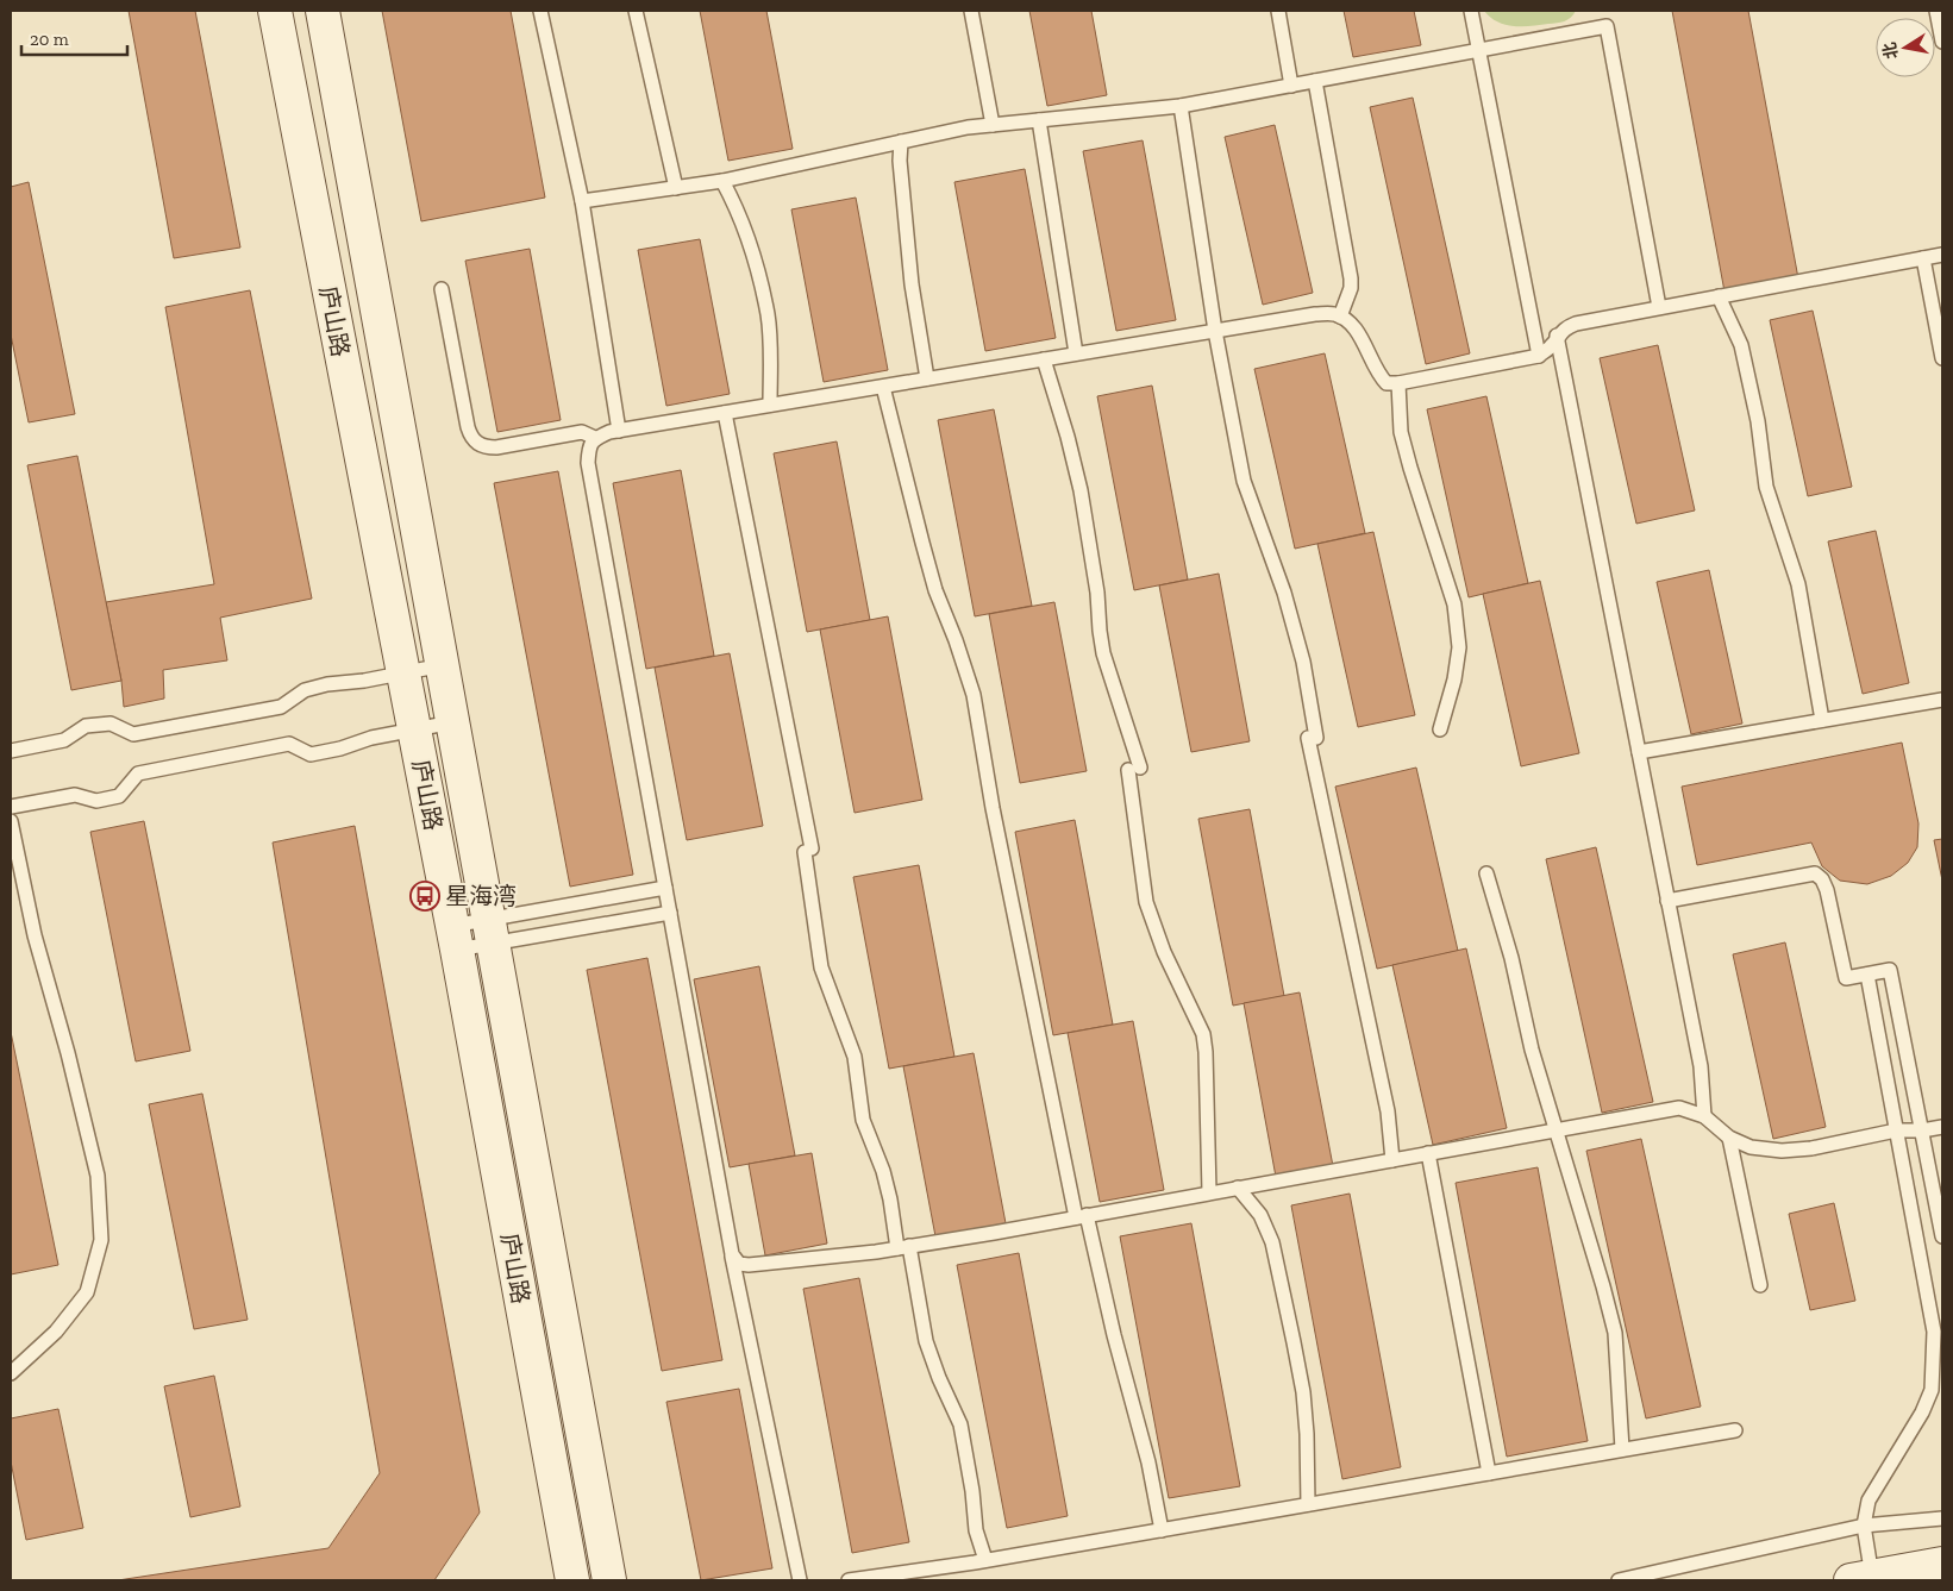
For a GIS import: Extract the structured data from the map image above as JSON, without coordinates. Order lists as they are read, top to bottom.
{
  "streets": {
    "street": ["庐山路"]
  },
  "places": {
    "bus stop": ["星海湾"]
  },
  "scale_bar": "20 m",
  "north": "left"
}
